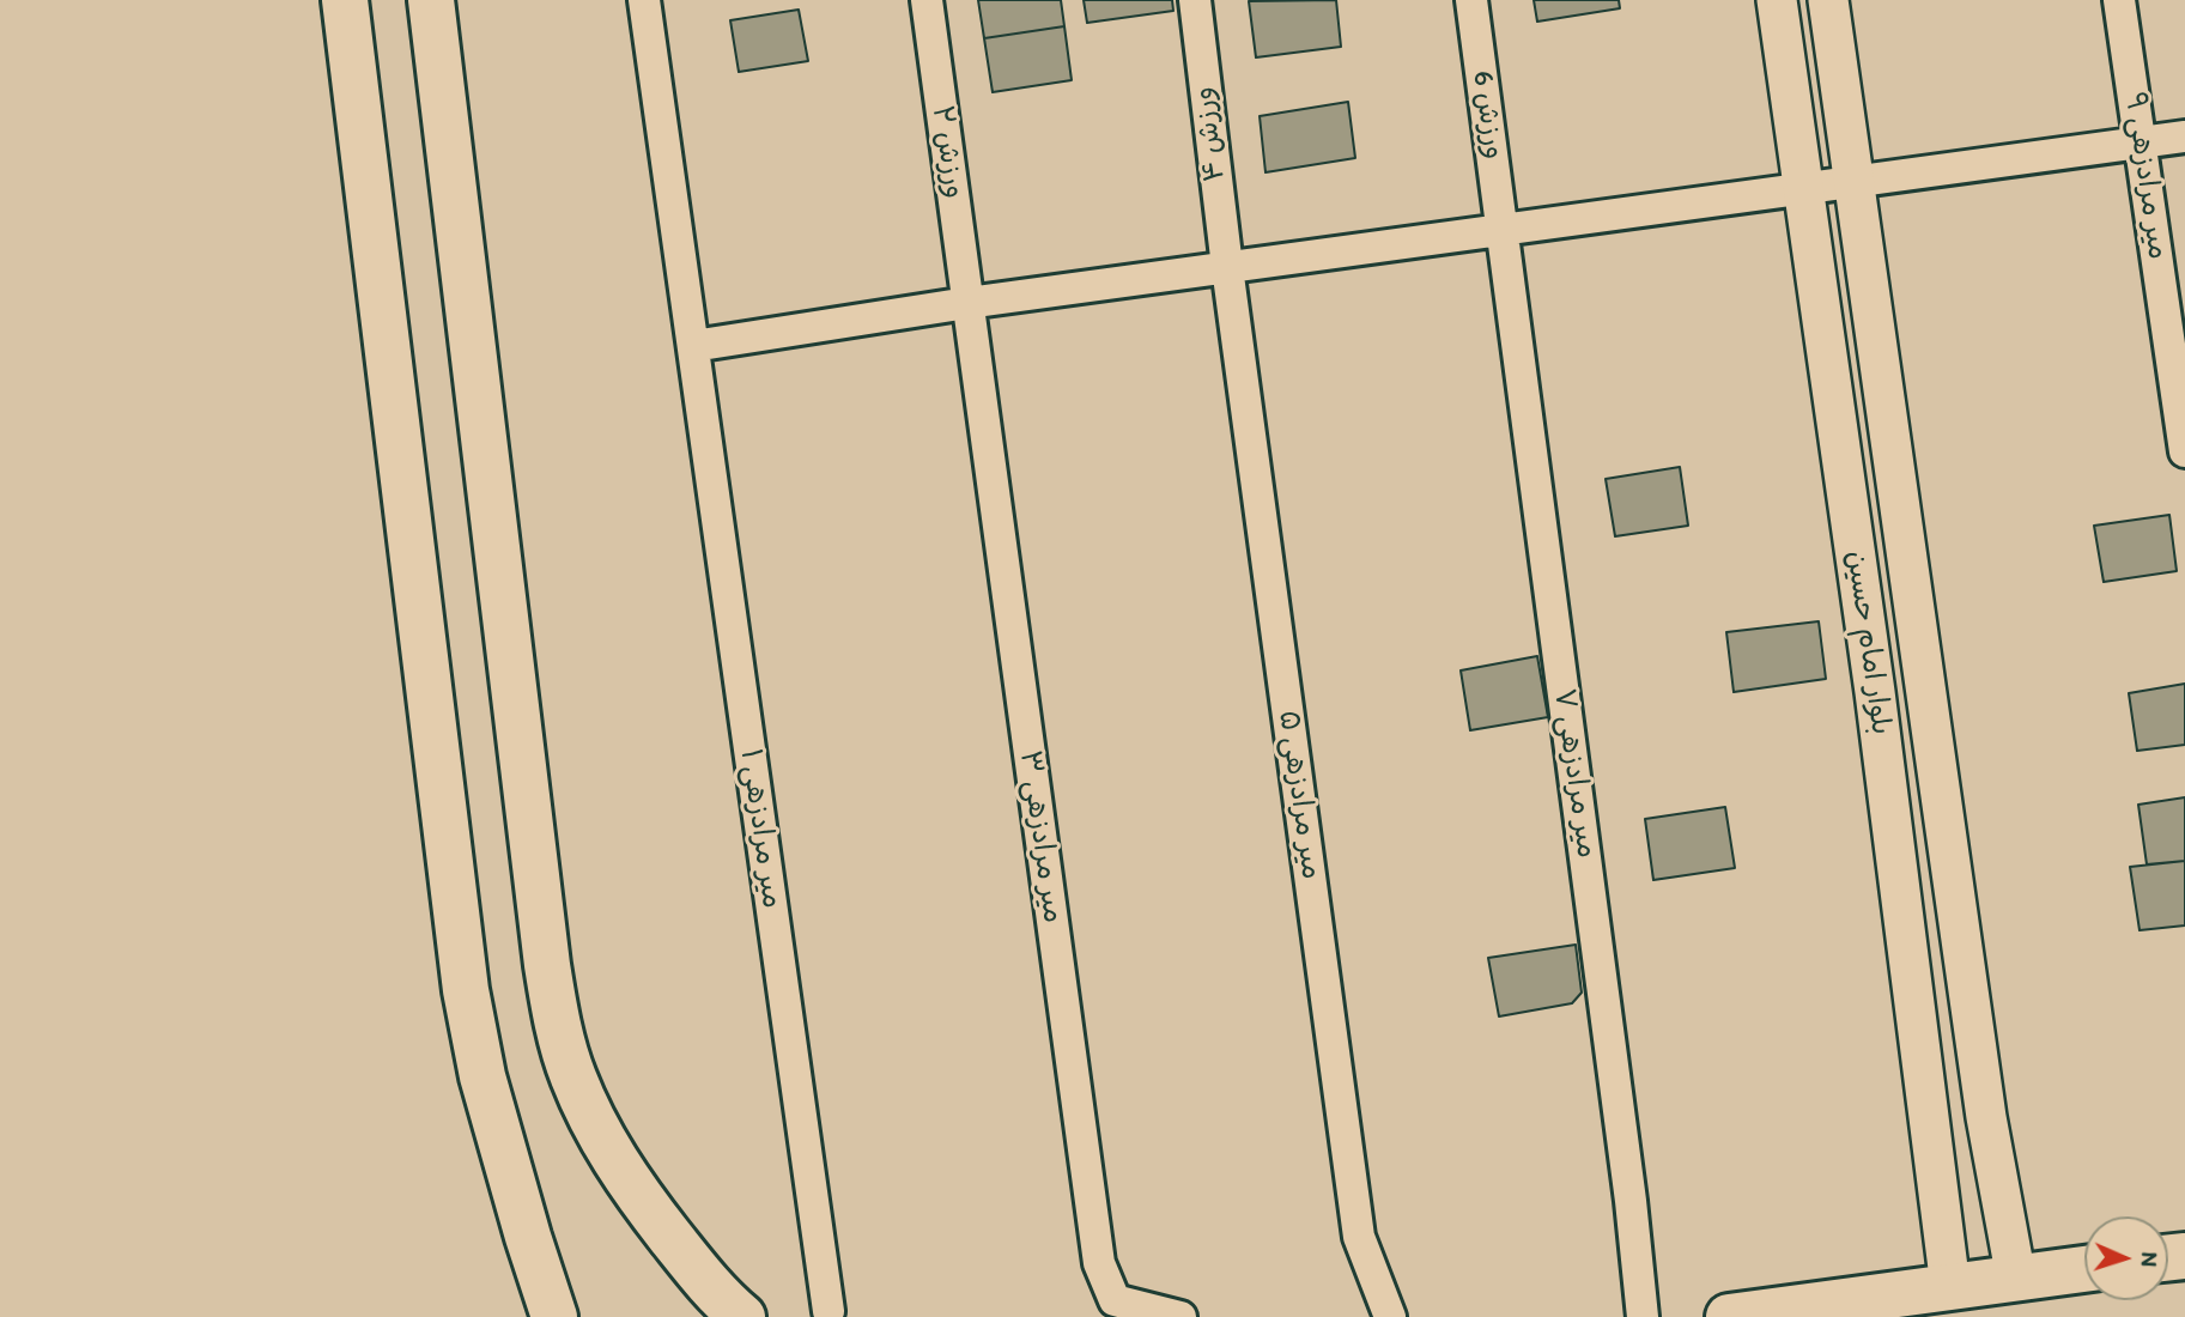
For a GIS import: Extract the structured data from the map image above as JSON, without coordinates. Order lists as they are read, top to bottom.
{
  "streets": {
    "street": [
      "ورزش 6",
      "ورزش ۴",
      "ورزش ۲",
      "میر مرادزهی ۹",
      "بلوار امام حسین",
      "میر مرادزهی ۷",
      "میر مرادزهی ۵",
      "میر مرادزهی ۱",
      "میر مرادزهی ۳"
    ]
  },
  "crossings": [
    ["ورزش 6", "میر مرادزهی ۷"],
    ["ورزش ۴", "میر مرادزهی ۵"],
    ["ورزش ۲", "میر مرادزهی ۳"]
  ],
  "north": "right"
}
